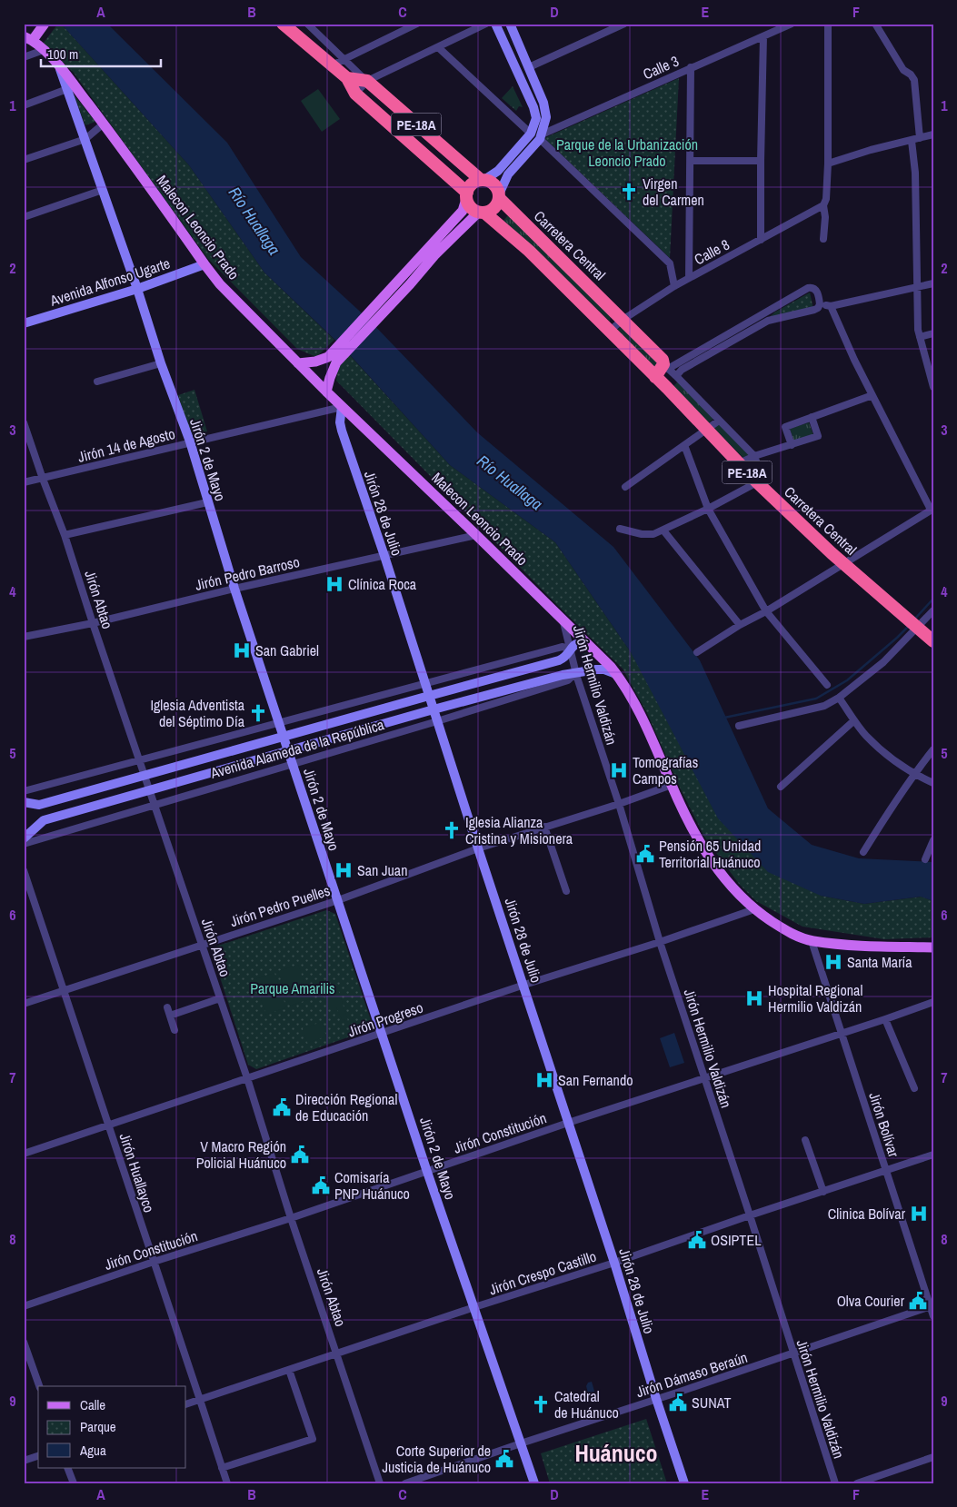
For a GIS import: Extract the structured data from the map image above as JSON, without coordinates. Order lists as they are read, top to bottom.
{
  "streets": {
    "highway": ["PE-18A", "Carretera Central"],
    "main road": ["Malecon Leoncio Prado"],
    "street": [
      "Calle 3",
      "Calle 8",
      "Avenida Alfonso Ugarte",
      "Jirón 14 de Agosto",
      "Jirón 2 de Mayo",
      "Jirón 28 de Julio",
      "Jirón Pedro Barroso",
      "Jirón Abtao",
      "Jirón Hermilio Valdizán",
      "Avenida Alameda de la República",
      "Jirón Pedro Puelles",
      "Jirón Progreso",
      "Jirón Bolívar",
      "Jirón Constitución",
      "Jirón Huallayco",
      "Jirón Crespo Castillo",
      "Jirón Dámaso Beraún"
    ]
  },
  "crossings": [
    ["PE-18A", "Carretera Central"],
    ["Malecon Leoncio Prado", "Avenida Alfonso Ugarte"],
    ["Malecon Leoncio Prado", "Jirón 14 de Agosto"],
    ["Malecon Leoncio Prado", "Jirón 2 de Mayo"],
    ["Malecon Leoncio Prado", "Jirón 28 de Julio"],
    ["Malecon Leoncio Prado", "Jirón Pedro Barroso"],
    ["Malecon Leoncio Prado", "Jirón Hermilio Valdizán"],
    ["Malecon Leoncio Prado", "Avenida Alameda de la República"],
    ["Malecon Leoncio Prado", "Jirón Pedro Puelles"],
    ["Malecon Leoncio Prado", "Jirón Progreso"],
    ["Malecon Leoncio Prado", "Jirón Bolívar"],
    ["Carretera Central", "Calle 8"],
    ["Avenida Alfonso Ugarte", "Jirón 2 de Mayo"],
    ["Jirón 14 de Agosto", "Jirón 2 de Mayo"],
    ["Jirón 14 de Agosto", "Jirón 28 de Julio"],
    ["Jirón 14 de Agosto", "Jirón Abtao"],
    ["Jirón 2 de Mayo", "Jirón Pedro Barroso"],
    ["Jirón 2 de Mayo", "Avenida Alameda de la República"],
    ["Jirón 2 de Mayo", "Jirón Pedro Puelles"],
    ["Jirón 2 de Mayo", "Jirón Progreso"],
    ["Jirón 2 de Mayo", "Jirón Constitución"],
    ["Jirón 2 de Mayo", "Jirón Crespo Castillo"],
    ["Jirón 2 de Mayo", "Jirón Dámaso Beraún"],
    ["Jirón 28 de Julio", "Jirón Pedro Barroso"],
    ["Jirón 28 de Julio", "Avenida Alameda de la República"],
    ["Jirón 28 de Julio", "Jirón Pedro Puelles"],
    ["Jirón 28 de Julio", "Jirón Progreso"],
    ["Jirón 28 de Julio", "Jirón Constitución"],
    ["Jirón 28 de Julio", "Jirón Crespo Castillo"],
    ["Jirón 28 de Julio", "Jirón Dámaso Beraún"],
    ["Jirón Pedro Barroso", "Jirón Abtao"],
    ["Jirón Abtao", "Avenida Alameda de la República"],
    ["Jirón Abtao", "Jirón Pedro Puelles"],
    ["Jirón Abtao", "Jirón Progreso"],
    ["Jirón Abtao", "Jirón Constitución"],
    ["Jirón Abtao", "Jirón Crespo Castillo"],
    ["Jirón Hermilio Valdizán", "Avenida Alameda de la República"],
    ["Jirón Hermilio Valdizán", "Jirón Pedro Puelles"],
    ["Jirón Hermilio Valdizán", "Jirón Progreso"],
    ["Jirón Hermilio Valdizán", "Jirón Constitución"],
    ["Jirón Hermilio Valdizán", "Jirón Crespo Castillo"],
    ["Jirón Hermilio Valdizán", "Jirón Dámaso Beraún"],
    ["Jirón Pedro Puelles", "Jirón Huallayco"],
    ["Jirón Progreso", "Jirón Huallayco"],
    ["Jirón Bolívar", "Jirón Constitución"],
    ["Jirón Bolívar", "Jirón Crespo Castillo"],
    ["Jirón Bolívar", "Jirón Dámaso Beraún"],
    ["Jirón Constitución", "Jirón Huallayco"],
    ["Jirón Huallayco", "Jirón Crespo Castillo"]
  ],
  "districts": ["Huánuco"],
  "water": ["Río Huallaga"],
  "parks": ["Parque de la Urbanización Leoncio Prado", "Parque Amarilis"],
  "places": {
    "church": [
      "Virgen del Carmen",
      "Iglesia Adventista del Séptimo Día",
      "Iglesia Alianza Cristina y Misionera",
      "Catedral de Huánuco"
    ],
    "hospital": [
      "Clínica Roca",
      "San Gabriel",
      "Tomografías Campos",
      "San Juan",
      "Santa María",
      "Hospital Regional Hermilio Valdizán",
      "San Fernando",
      "Clinica Bolívar"
    ],
    "public building": [
      "Pensión 65 Unidad Territorial Huánuco",
      "Dirección Regional de Educación",
      "V Macro Región Policial Huánuco",
      "Comisaría PNP Huánuco",
      "OSIPTEL",
      "Olva Courier",
      "SUNAT",
      "Corte Superior de Justicia de Huánuco"
    ]
  },
  "legend": ["Calle", "Parque", "Agua"],
  "scale_bar": "100 m",
  "grid": {
    "columns": [
      "A",
      "B",
      "C",
      "D",
      "E",
      "F"
    ],
    "rows": [
      "1",
      "2",
      "3",
      "4",
      "5",
      "6",
      "7",
      "8",
      "9"
    ]
  }
}
